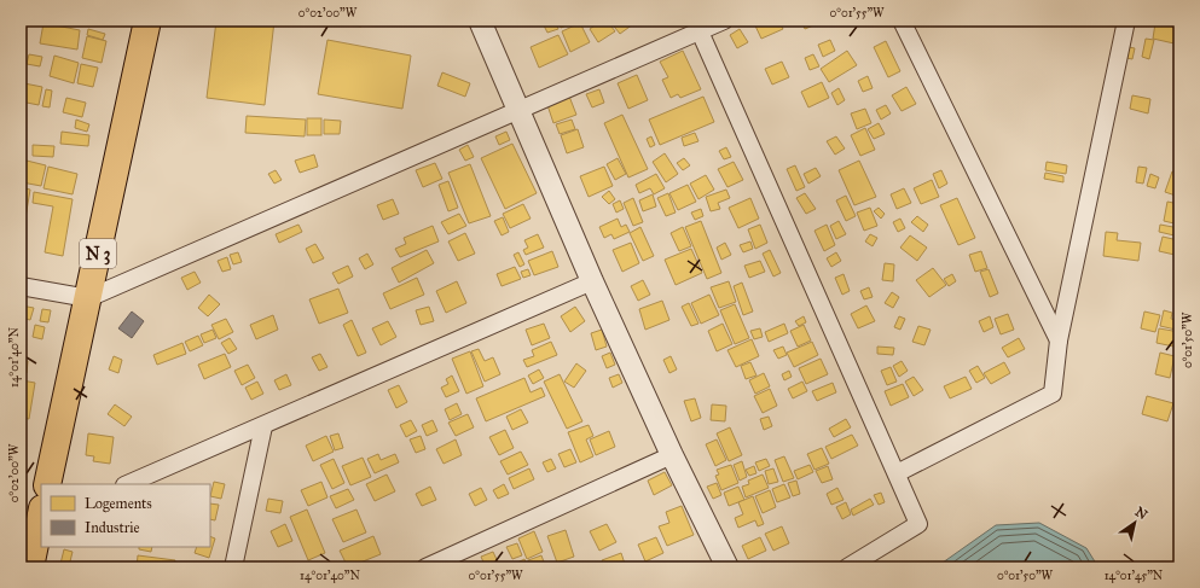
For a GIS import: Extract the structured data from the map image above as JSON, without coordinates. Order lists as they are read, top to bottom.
{
  "streets": {
    "main road": ["N 3"]
  },
  "legend": ["Logements", "Industrie"],
  "north": "top right",
  "coordinates": [
    "0°02'00\"W",
    "0°01'55\"W",
    "0°01'50\"W",
    "14°01'40\"N",
    "14°01'45\"N"
  ]
}
